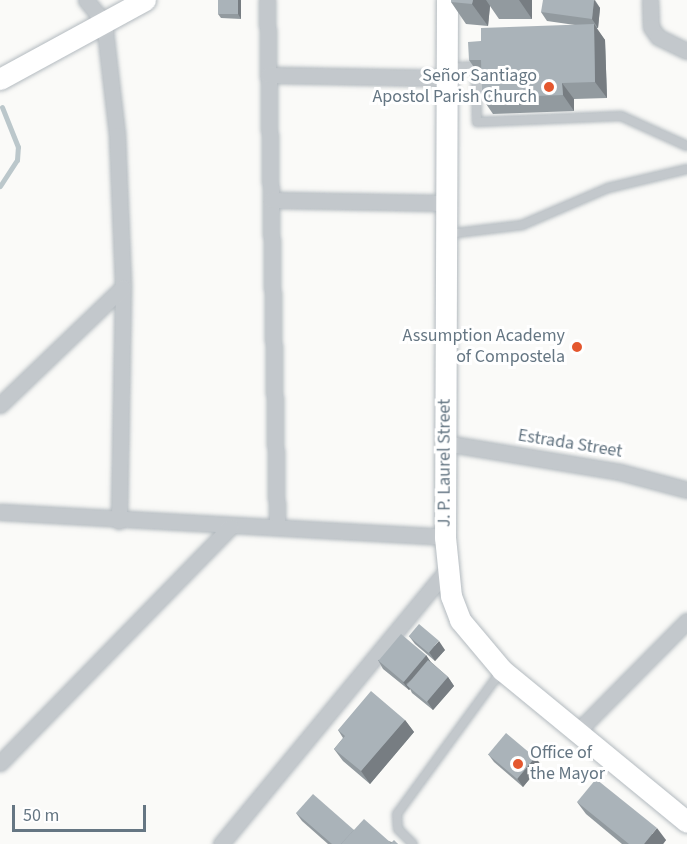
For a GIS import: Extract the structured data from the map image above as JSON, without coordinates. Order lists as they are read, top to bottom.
{
  "streets": {
    "street": ["Estrada Street", "J. P. Laurel Street"]
  },
  "crossings": [
    ["Estrada Street", "J. P. Laurel Street"]
  ],
  "places": ["Señor Santiago Apostol Parish Church", "Assumption Academy of Compostela", "Office of the Mayor"],
  "scale_bar": "50 m"
}
